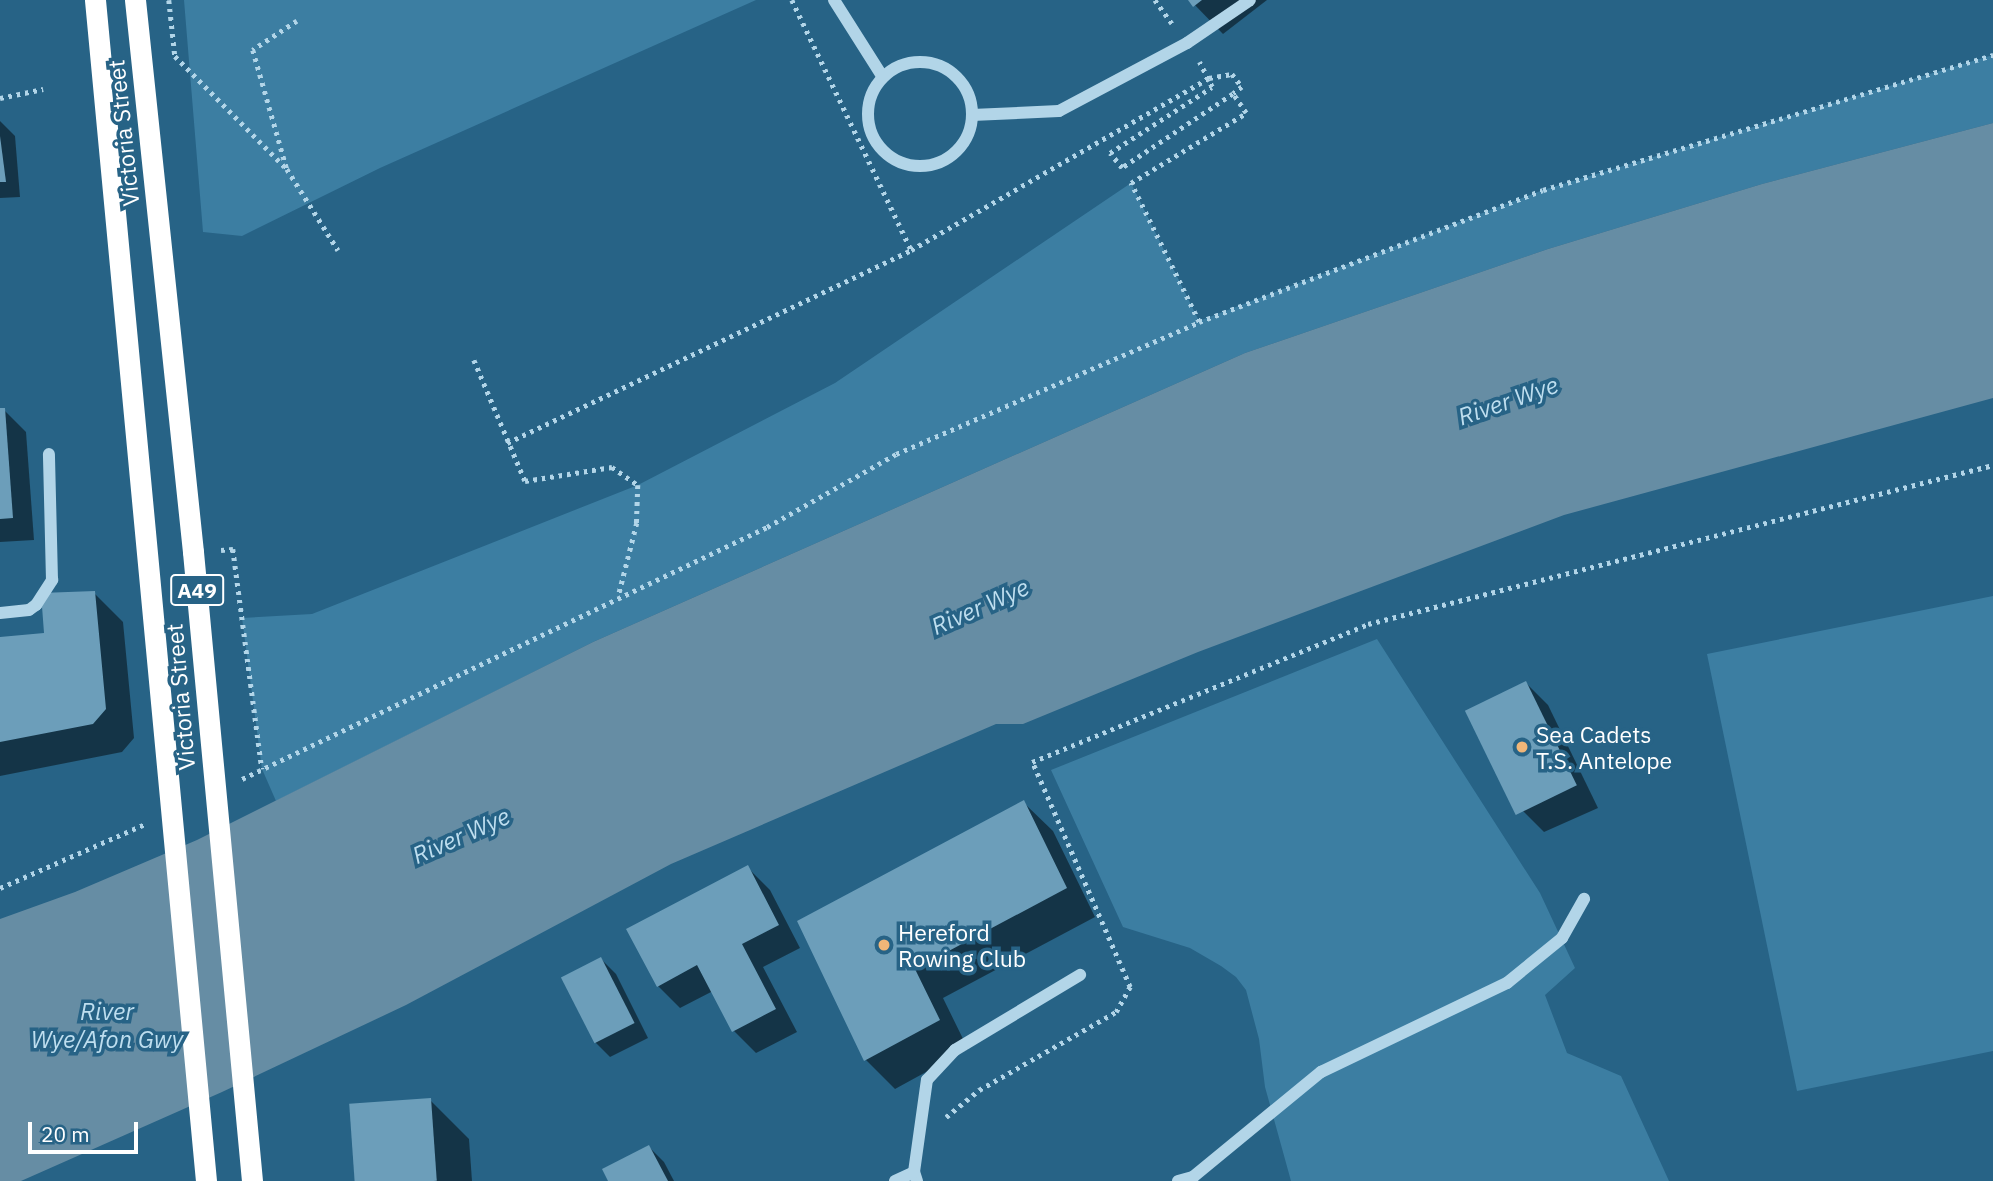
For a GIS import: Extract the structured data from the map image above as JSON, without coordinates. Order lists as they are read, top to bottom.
{
  "streets": {
    "highway": ["Victoria Street", "A49"]
  },
  "water": ["River Wye", "River Wye/Afon Gwy"],
  "places": ["Sea Cadets T.S. Antelope", "Hereford Rowing Club"],
  "scale_bar": "20 m"
}
